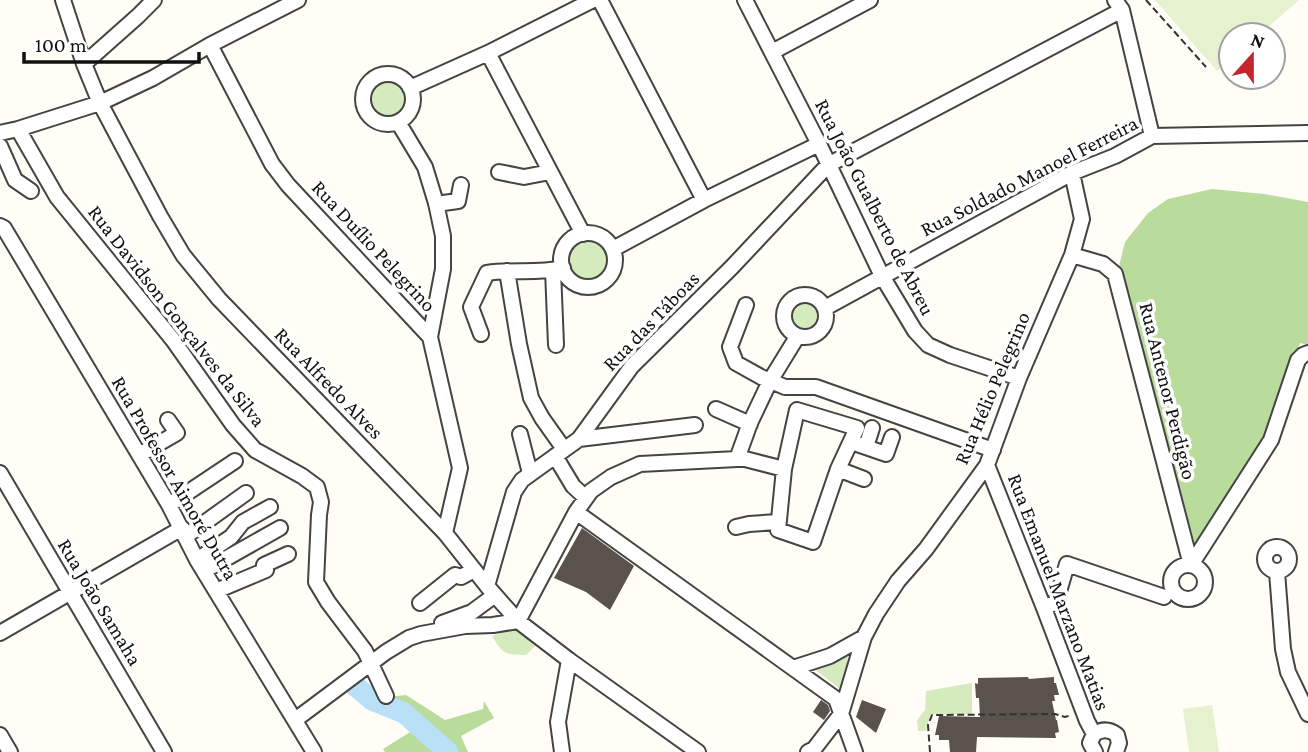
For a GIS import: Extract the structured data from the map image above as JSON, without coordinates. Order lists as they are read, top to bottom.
{
  "streets": {
    "street": [
      "Rua Soldado Manoel Ferreira",
      "Rua João Gualberto de Abreu",
      "Rua Duílio Pelegrino",
      "Rua Davidson Gonçalves da Silva",
      "Rua das Táboas",
      "Rua Alfredo Alves",
      "Rua Hélio Pelegrino",
      "Rua Antenor Perdigão",
      "Rua Professor Aimoré Dutra",
      "Rua Emanuel Marzano Matias",
      "Rua João Samaha"
    ]
  },
  "crossings": [
    ["Rua Soldado Manoel Ferreira", "Rua João Gualberto de Abreu"],
    ["Rua Soldado Manoel Ferreira", "Rua Hélio Pelegrino"],
    ["Rua João Gualberto de Abreu", "Rua das Táboas"],
    ["Rua João Gualberto de Abreu", "Rua Hélio Pelegrino"],
    ["Rua Duílio Pelegrino", "Rua Alfredo Alves"],
    ["Rua das Táboas", "Rua Alfredo Alves"],
    ["Rua Hélio Pelegrino", "Rua Antenor Perdigão"],
    ["Rua Hélio Pelegrino", "Rua Emanuel Marzano Matias"]
  ],
  "scale_bar": "100 m",
  "north": "top"
}
